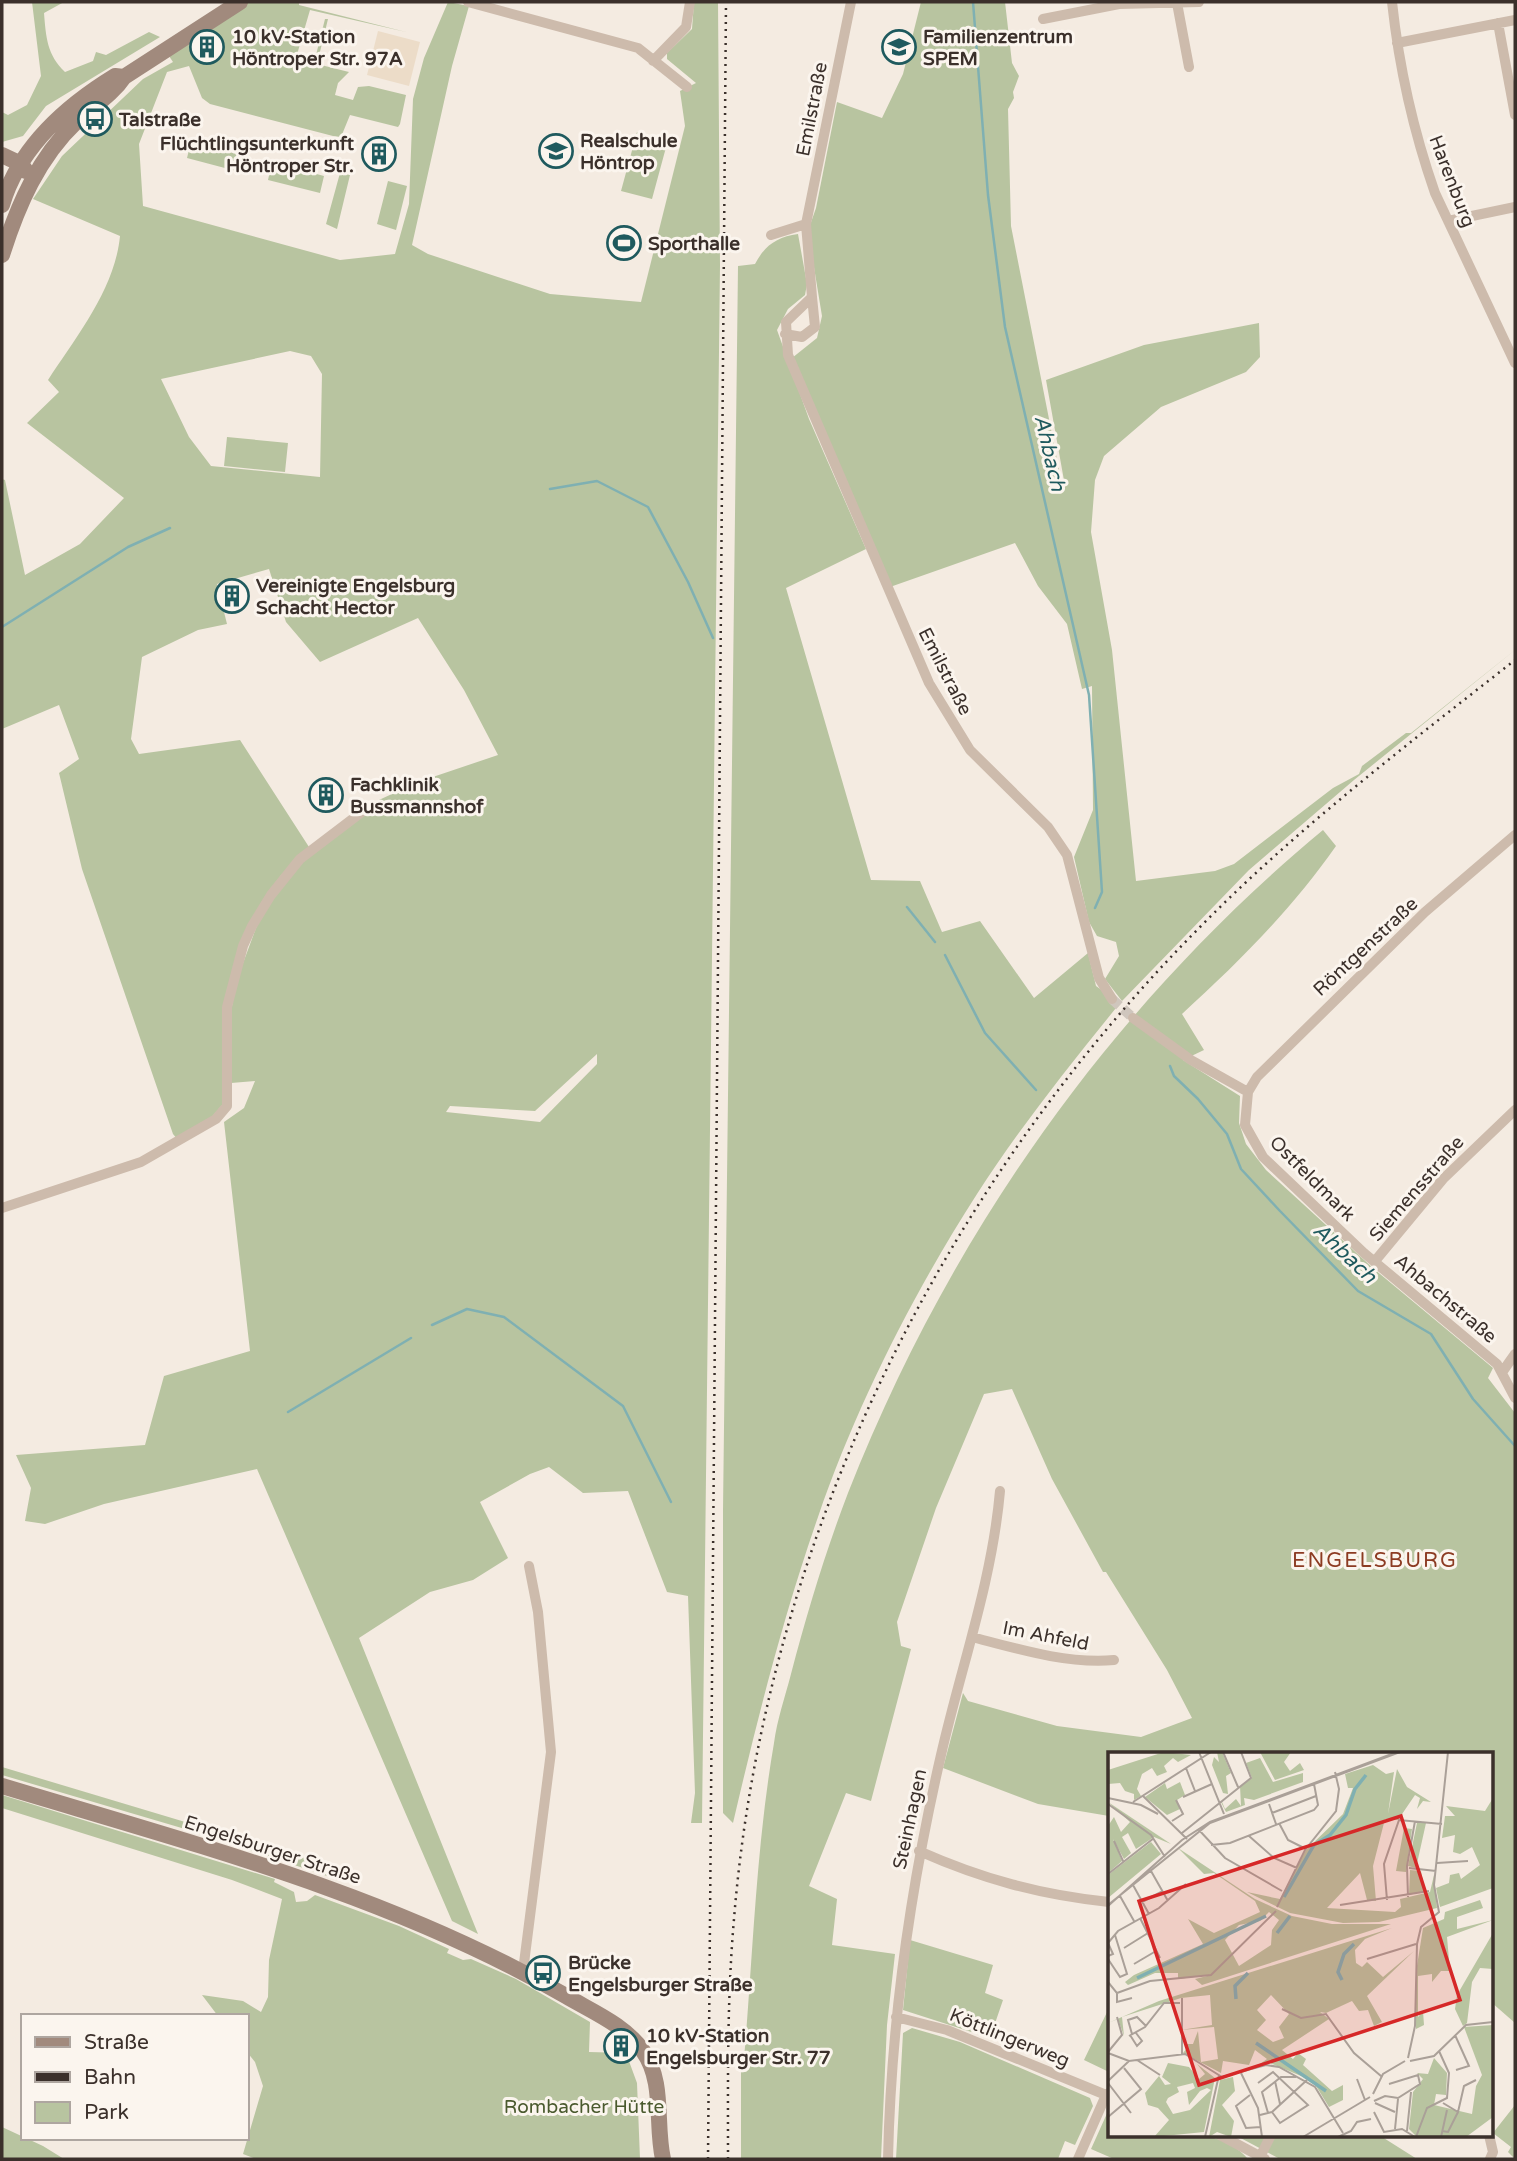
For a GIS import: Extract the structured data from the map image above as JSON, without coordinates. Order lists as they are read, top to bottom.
{
  "streets": {
    "street": [
      "Emilstraße",
      "Harenburg",
      "Röntgenstraße",
      "Ostfeldmark",
      "Siemensstraße",
      "Ahbachstraße",
      "Im Ahfeld",
      "Steinhagen",
      "Engelsburger Straße",
      "Köttlingerweg"
    ]
  },
  "crossings": [
    ["Röntgenstraße", "Ostfeldmark"],
    ["Ostfeldmark", "Siemensstraße"],
    ["Ostfeldmark", "Ahbachstraße"],
    ["Siemensstraße", "Ahbachstraße"],
    ["Im Ahfeld", "Steinhagen"],
    ["Steinhagen", "Köttlingerweg"]
  ],
  "districts": ["ENGELSBURG"],
  "water": ["Ahbach"],
  "parks": ["Rombacher Hütte"],
  "places": {
    "building": [
      "10 kV-Station Höntroper Str. 97A",
      "Flüchtlingsunterkunft Höntroper Str.",
      "Vereinigte Engelsburg Schacht Hector",
      "Fachklinik Bussmannshof",
      "10 kV-Station Engelsburger Str. 77"
    ],
    "school or university": ["Familienzentrum SPEM", "Realschule Höntrop"],
    "bus stop": ["Talstraße", "Brücke Engelsburger Straße"],
    "sports": ["Sporthalle"]
  },
  "legend": ["Straße", "Bahn", "Park"]
}
